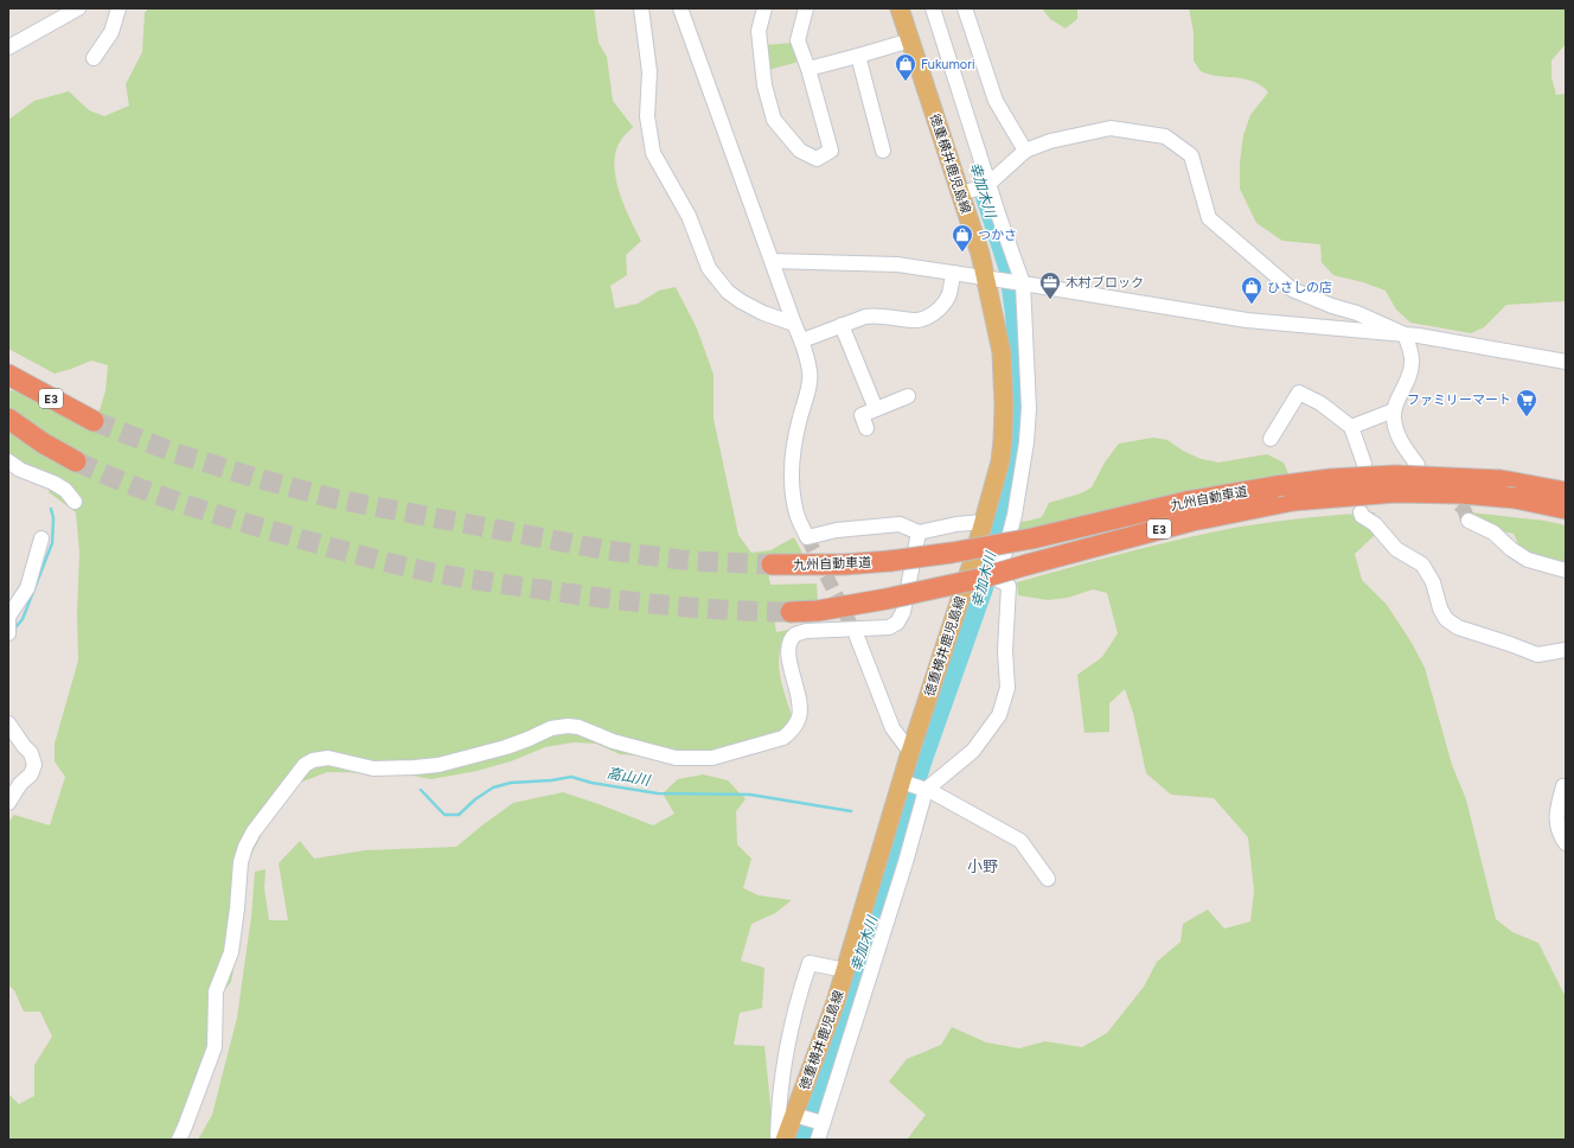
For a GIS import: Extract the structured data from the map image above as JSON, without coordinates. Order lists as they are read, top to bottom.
{
  "streets": {
    "highway": ["E3", "九州自動車道"],
    "main road": ["徳重横井鹿児島線"]
  },
  "districts": ["小野"],
  "water": ["幸加木川", "高山川"],
  "places": {
    "shop": ["Fukumori", "つかさ", "ひさしの店"],
    "office": ["木村ブロック"],
    "supermarket": ["ファミリーマート"]
  }
}
